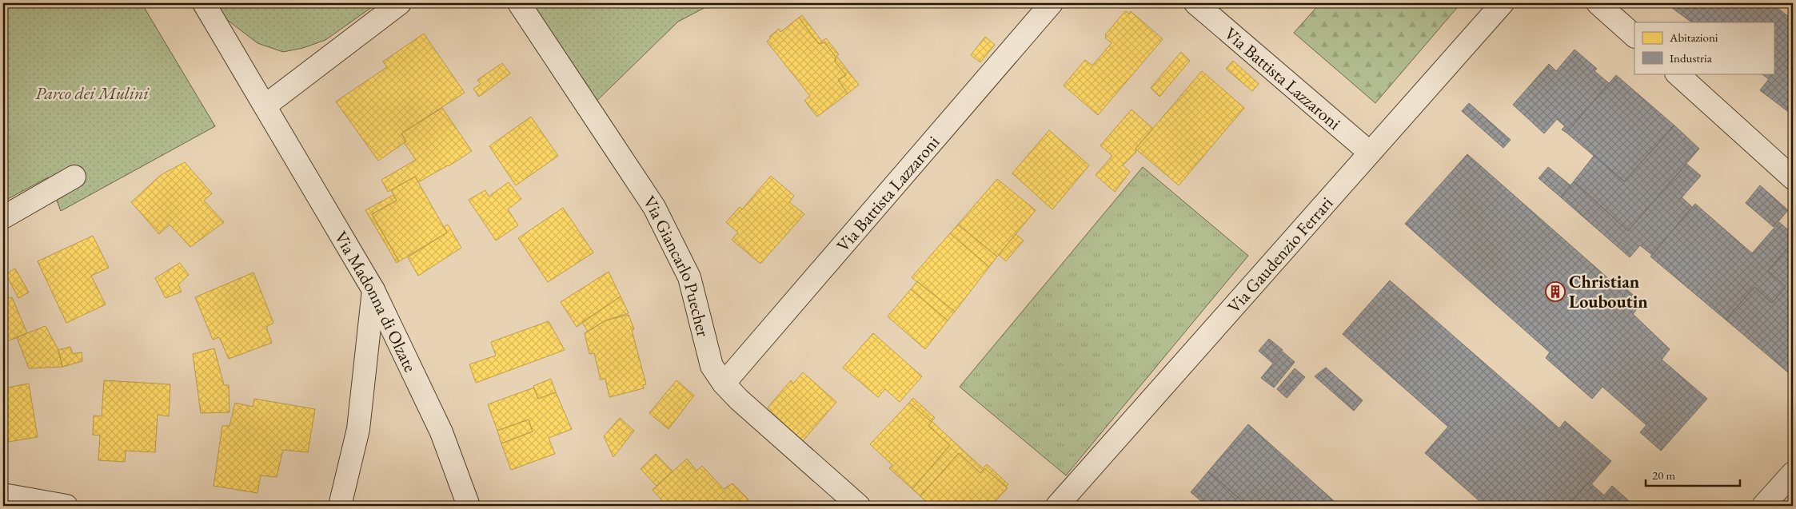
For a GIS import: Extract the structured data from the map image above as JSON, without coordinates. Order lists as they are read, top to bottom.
{
  "streets": {
    "street": [
      "Via Battista Lazzaroni",
      "Via Gaudenzio Ferrari",
      "Via Giancarlo Puecher",
      "Via Madonna di Olzate"
    ]
  },
  "crossings": [
    ["Via Battista Lazzaroni", "Via Gaudenzio Ferrari"],
    ["Via Battista Lazzaroni", "Via Giancarlo Puecher"]
  ],
  "parks": ["Parco dei Mulini"],
  "places": {
    "building": ["Christian Louboutin"]
  },
  "legend": ["Abitazioni", "Industria"],
  "scale_bar": "20 m"
}
